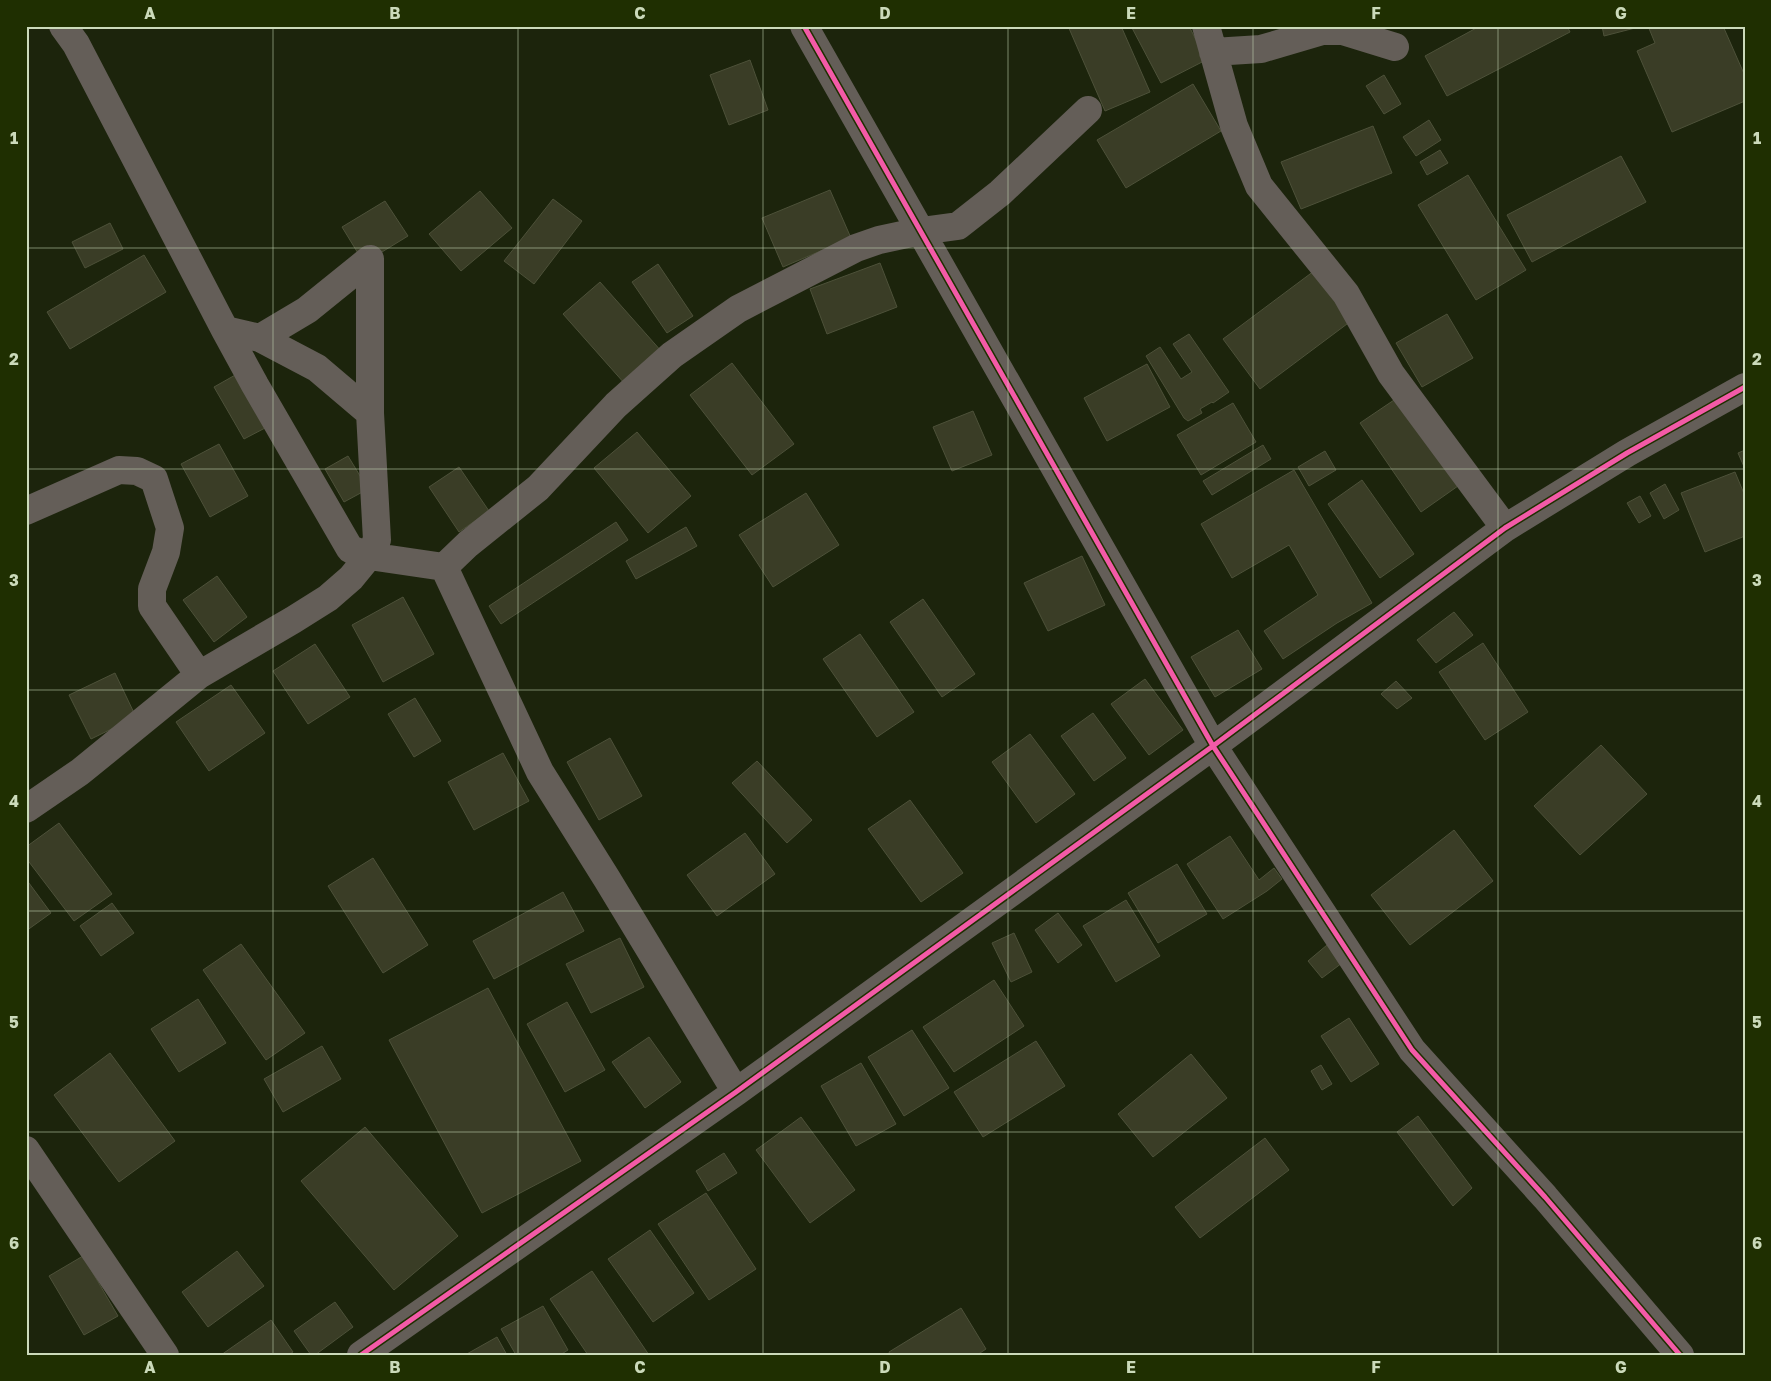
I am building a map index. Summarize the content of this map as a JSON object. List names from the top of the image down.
{
  "grid": {
    "columns": [
      "A",
      "B",
      "C",
      "D",
      "E",
      "F",
      "G"
    ],
    "rows": [
      "1",
      "2",
      "3",
      "4",
      "5",
      "6"
    ]
  }
}
